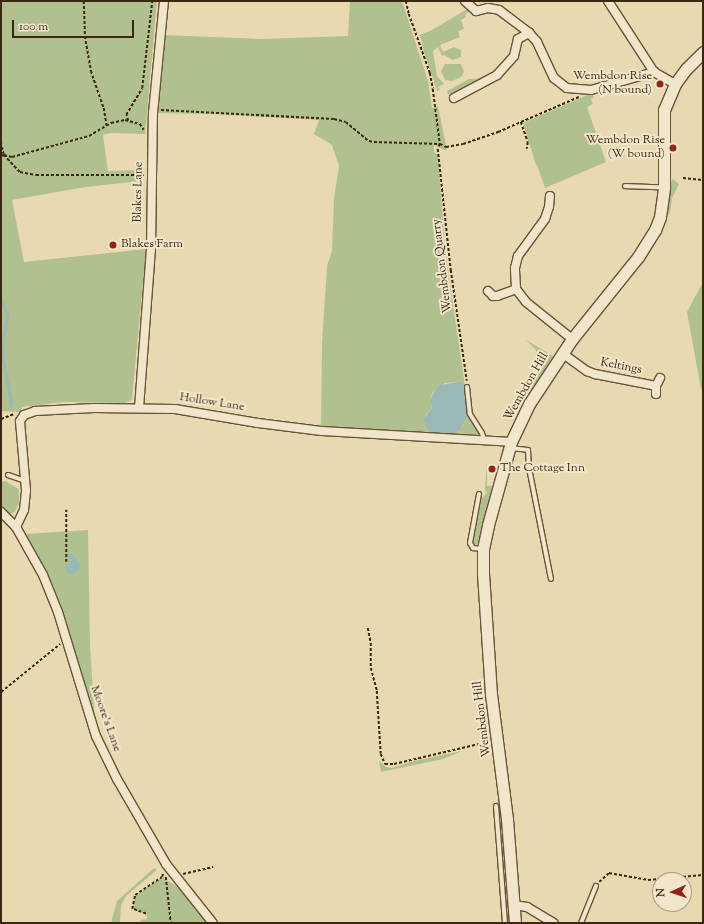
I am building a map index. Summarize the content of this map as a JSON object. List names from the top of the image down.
{
  "streets": {
    "main road": ["Wembdon Hill"],
    "street": [
      "Blakes Lane",
      "Keltings",
      "Hollow Lane",
      "Moore's Lane"
    ],
    "path": ["Wembdon Quarry"]
  },
  "crossings": [
    ["Blakes Lane", "Hollow Lane"],
    ["Keltings", "Wembdon Hill"],
    ["Wembdon Hill", "Hollow Lane"]
  ],
  "places": [
    "Wembdon Rise (N bound)",
    "Wembdon Rise (W bound)",
    "Blakes Farm",
    "The Cottage Inn"
  ],
  "scale_bar": "100 m",
  "north": "left"
}
